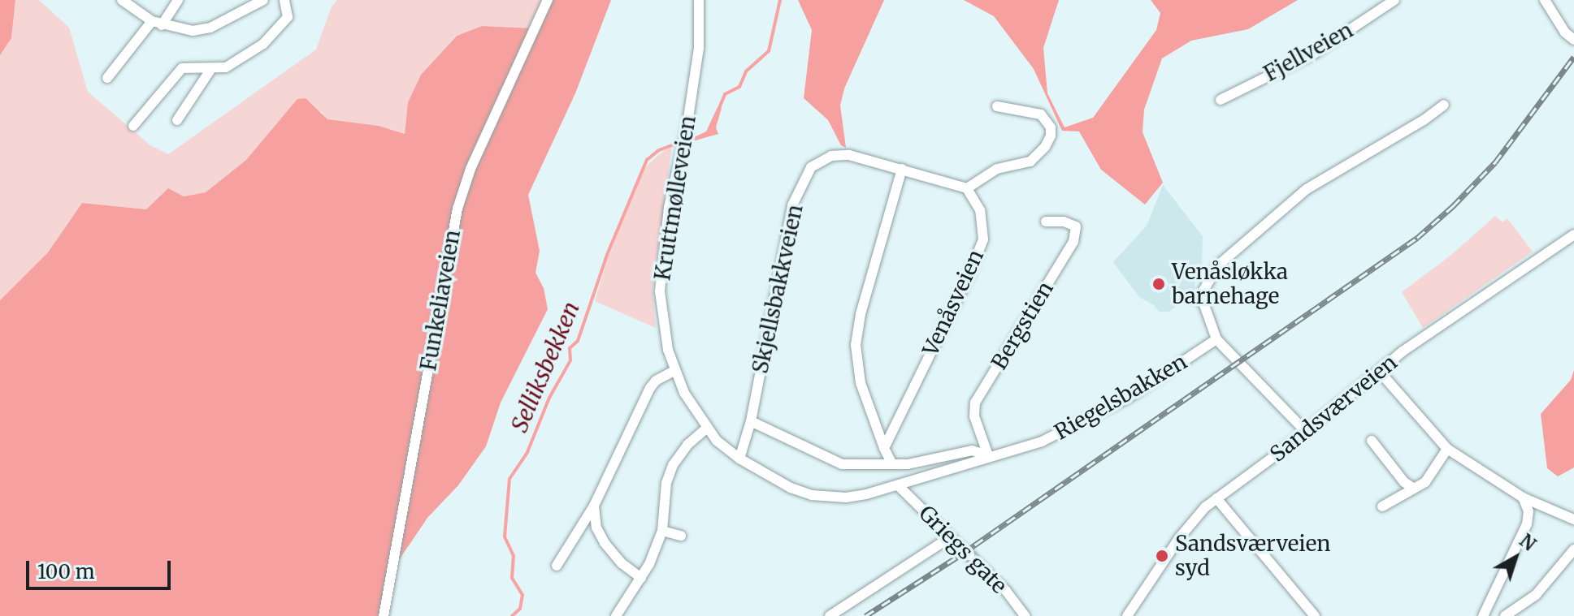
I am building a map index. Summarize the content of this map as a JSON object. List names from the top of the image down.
{
  "streets": {
    "street": [
      "Fjellveien",
      "Kruttmølleveien",
      "Skjellsbakkveien",
      "Funkeliaveien",
      "Venåsveien",
      "Bergstien",
      "Riegelsbakken",
      "Sandsværveien",
      "Griegs gate"
    ]
  },
  "crossings": [
    ["Kruttmølleveien", "Skjellsbakkveien"],
    ["Kruttmølleveien", "Bergstien"],
    ["Kruttmølleveien", "Riegelsbakken"],
    ["Kruttmølleveien", "Griegs gate"],
    ["Skjellsbakkveien", "Venåsveien"],
    ["Skjellsbakkveien", "Riegelsbakken"],
    ["Bergstien", "Riegelsbakken"]
  ],
  "water": ["Selliksbekken"],
  "places": ["Venåsløkka barnehage", "Sandsværveien syd"],
  "scale_bar": "100 m",
  "north": "top right"
}
